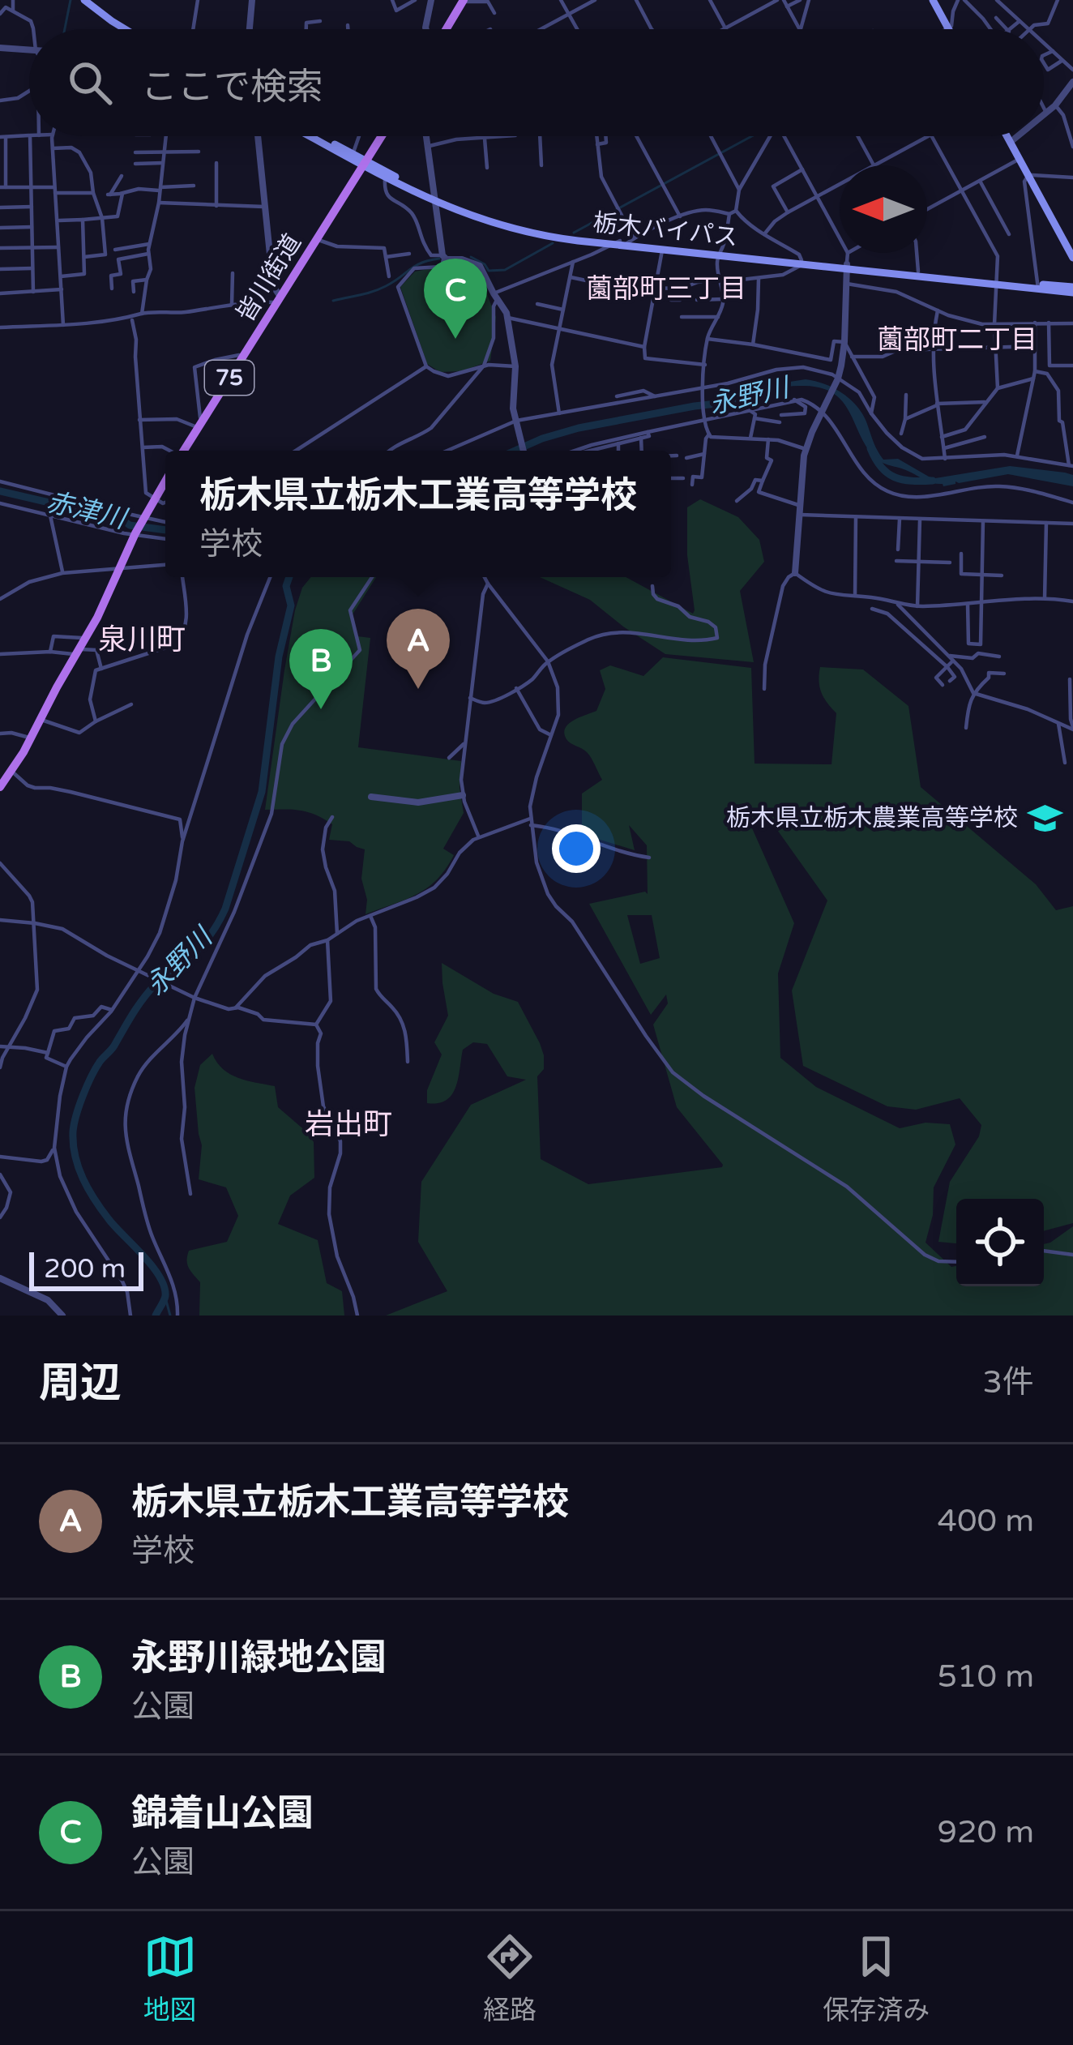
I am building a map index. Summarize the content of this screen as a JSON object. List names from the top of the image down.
{
  "streets": {
    "main road": ["栃木バイパス", "皆川街道", "75"]
  },
  "crossings": [
    ["栃木バイパス", "皆川街道"]
  ],
  "districts": [
    "薗部町三丁目",
    "薗部町二丁目",
    "泉川町",
    "岩出町"
  ],
  "water": ["永野川", "赤津川"],
  "places": {
    "school or university": ["栃木県立栃木農業高等学校"]
  },
  "scale_bar": "200 m",
  "north": "left",
  "page": {
    "search": "ここで検索",
    "pins": ["C", "A", "B"],
    "popup": ["栃木県立栃木工業高等学校", "学校"],
    "scale": "200 m",
    "heading": ["周辺", "3件"],
    "list": [
      {
        "mark": "A",
        "name": "栃木県立栃木工業高等学校",
        "note": "学校",
        "value": "400 m"
      },
      {
        "mark": "B",
        "name": "永野川緑地公園",
        "note": "公園",
        "value": "510 m"
      },
      {
        "mark": "C",
        "name": "錦着山公園",
        "note": "公園",
        "value": "920 m"
      }
    ],
    "nav": ["地図", "経路", "保存済み"]
  }
}
